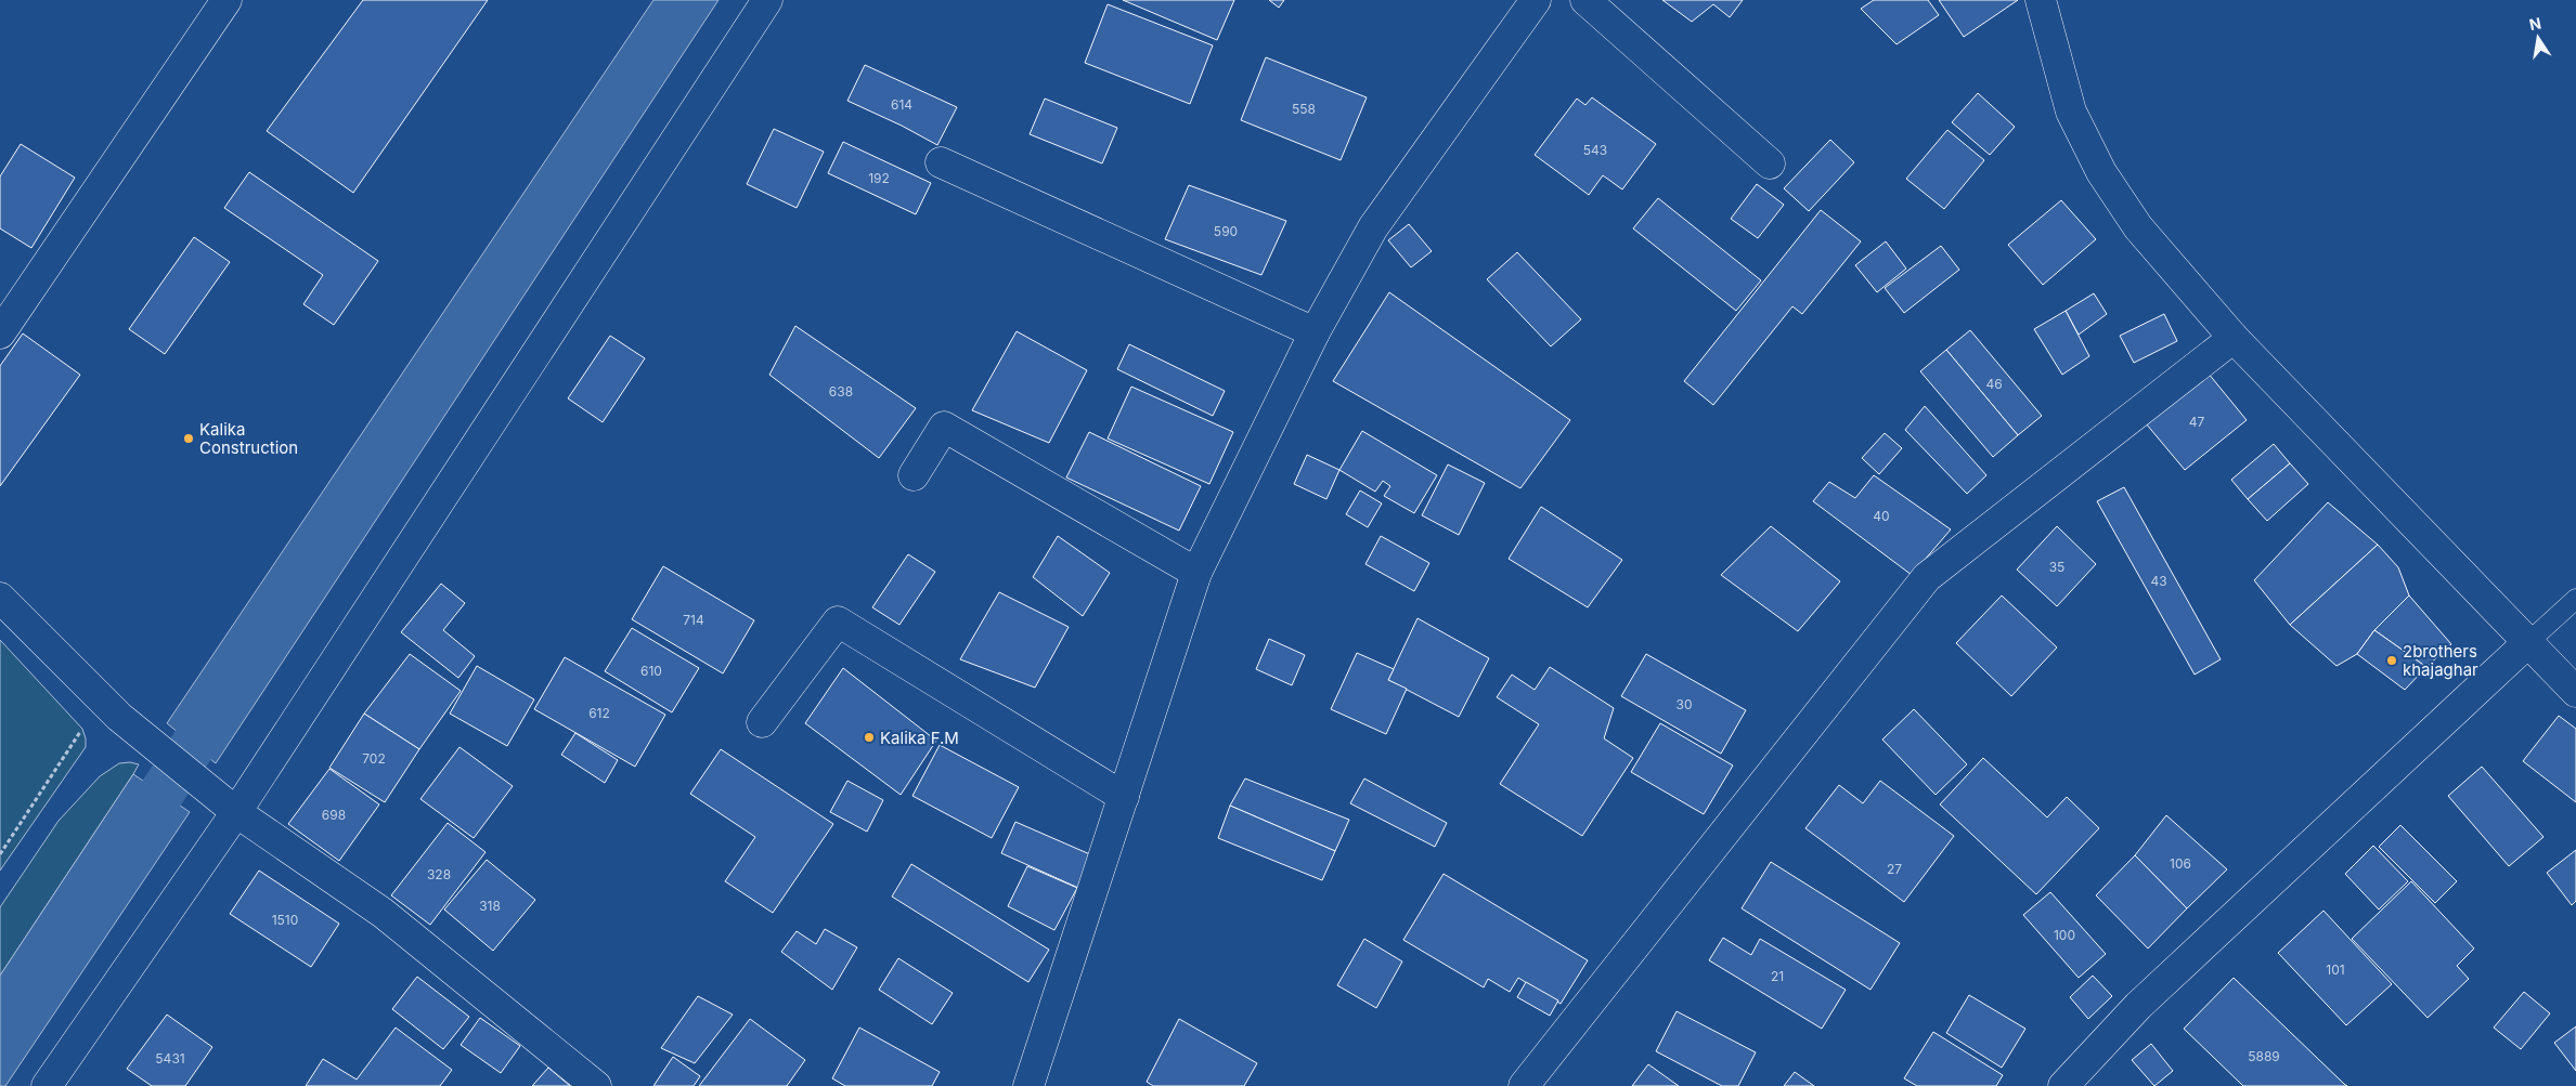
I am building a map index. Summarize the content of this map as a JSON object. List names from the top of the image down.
{
  "places": ["Kalika Construction", "2brothers khajaghar", "Kalika F.M"],
  "house_numbers": [
    "614",
    "558",
    "543",
    "192",
    "590",
    "46",
    "638",
    "47",
    "40",
    "35",
    "43",
    "714",
    "610",
    "30",
    "612",
    "702",
    "698",
    "106",
    "27",
    "328",
    "318",
    "1510",
    "100",
    "101",
    "21",
    "5889",
    "5431"
  ],
  "north": "top"
}
